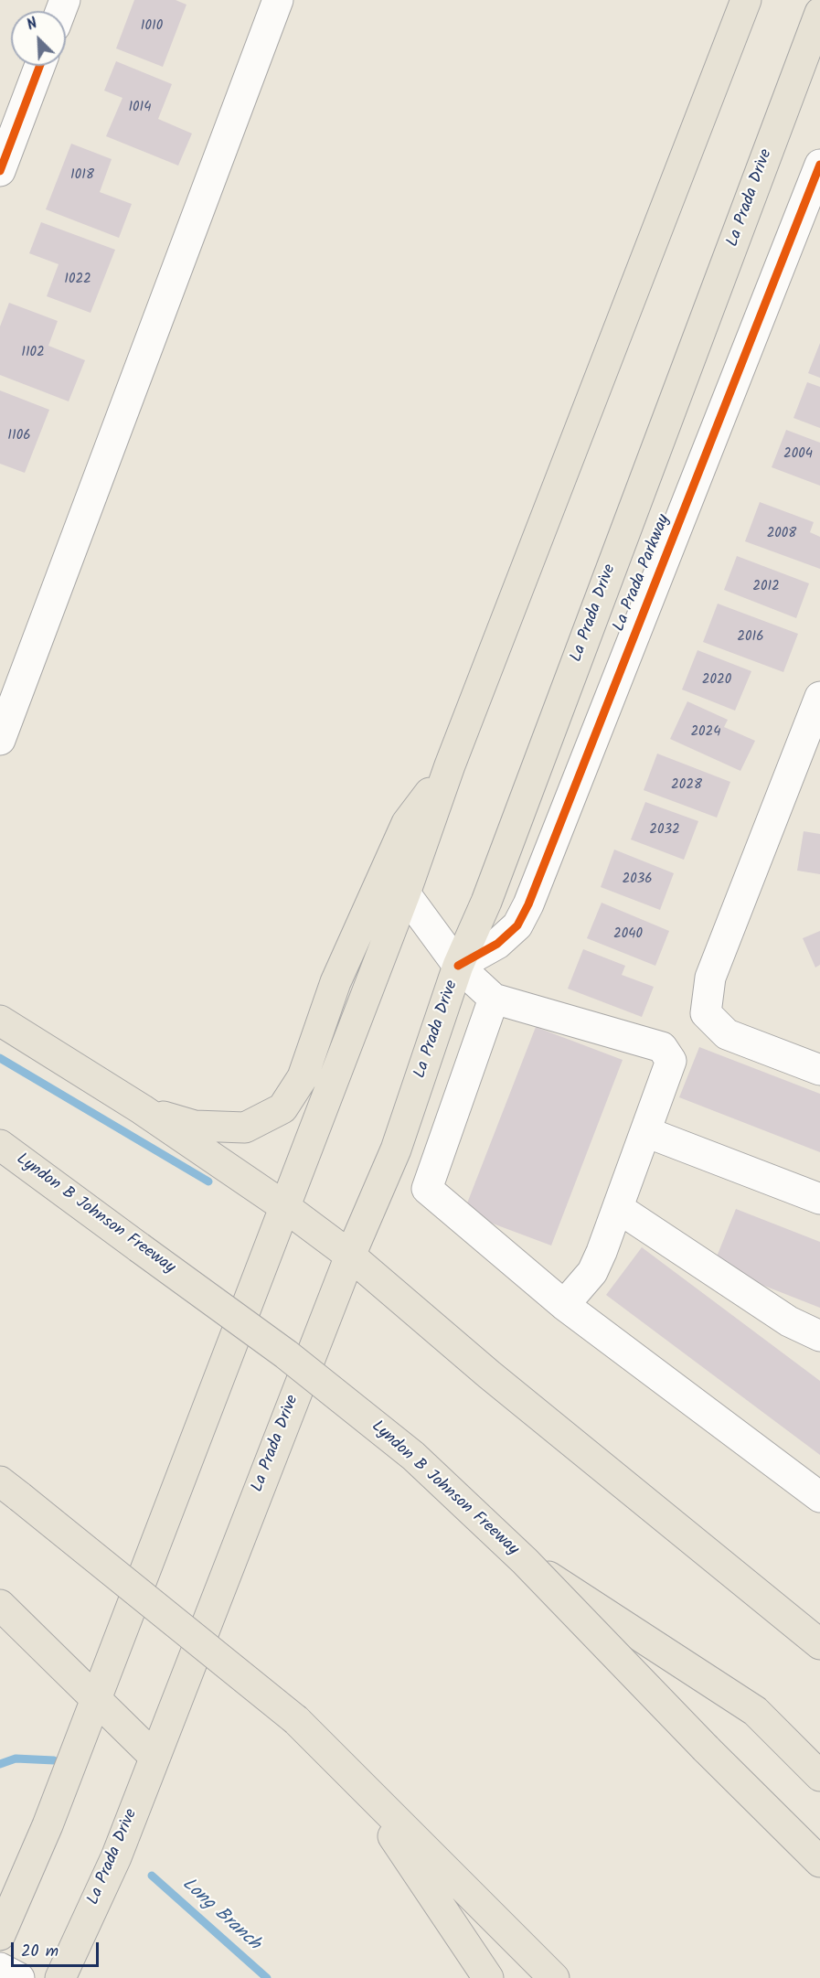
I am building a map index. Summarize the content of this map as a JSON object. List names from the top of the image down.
{
  "streets": {
    "main road": ["La Prada Drive", "Lyndon B Johnson Freeway"],
    "street": ["La Prada Parkway"]
  },
  "crossings": [
    ["La Prada Drive", "La Prada Parkway"]
  ],
  "water": ["Long Branch"],
  "house_numbers": [
    "1010",
    "1014",
    "1018",
    "1022",
    "1102",
    "1106",
    "2004",
    "2008",
    "2012",
    "2016",
    "2020",
    "2024",
    "2028",
    "2032",
    "2036",
    "2040"
  ],
  "scale_bar": "20 m",
  "north": "top left"
}
